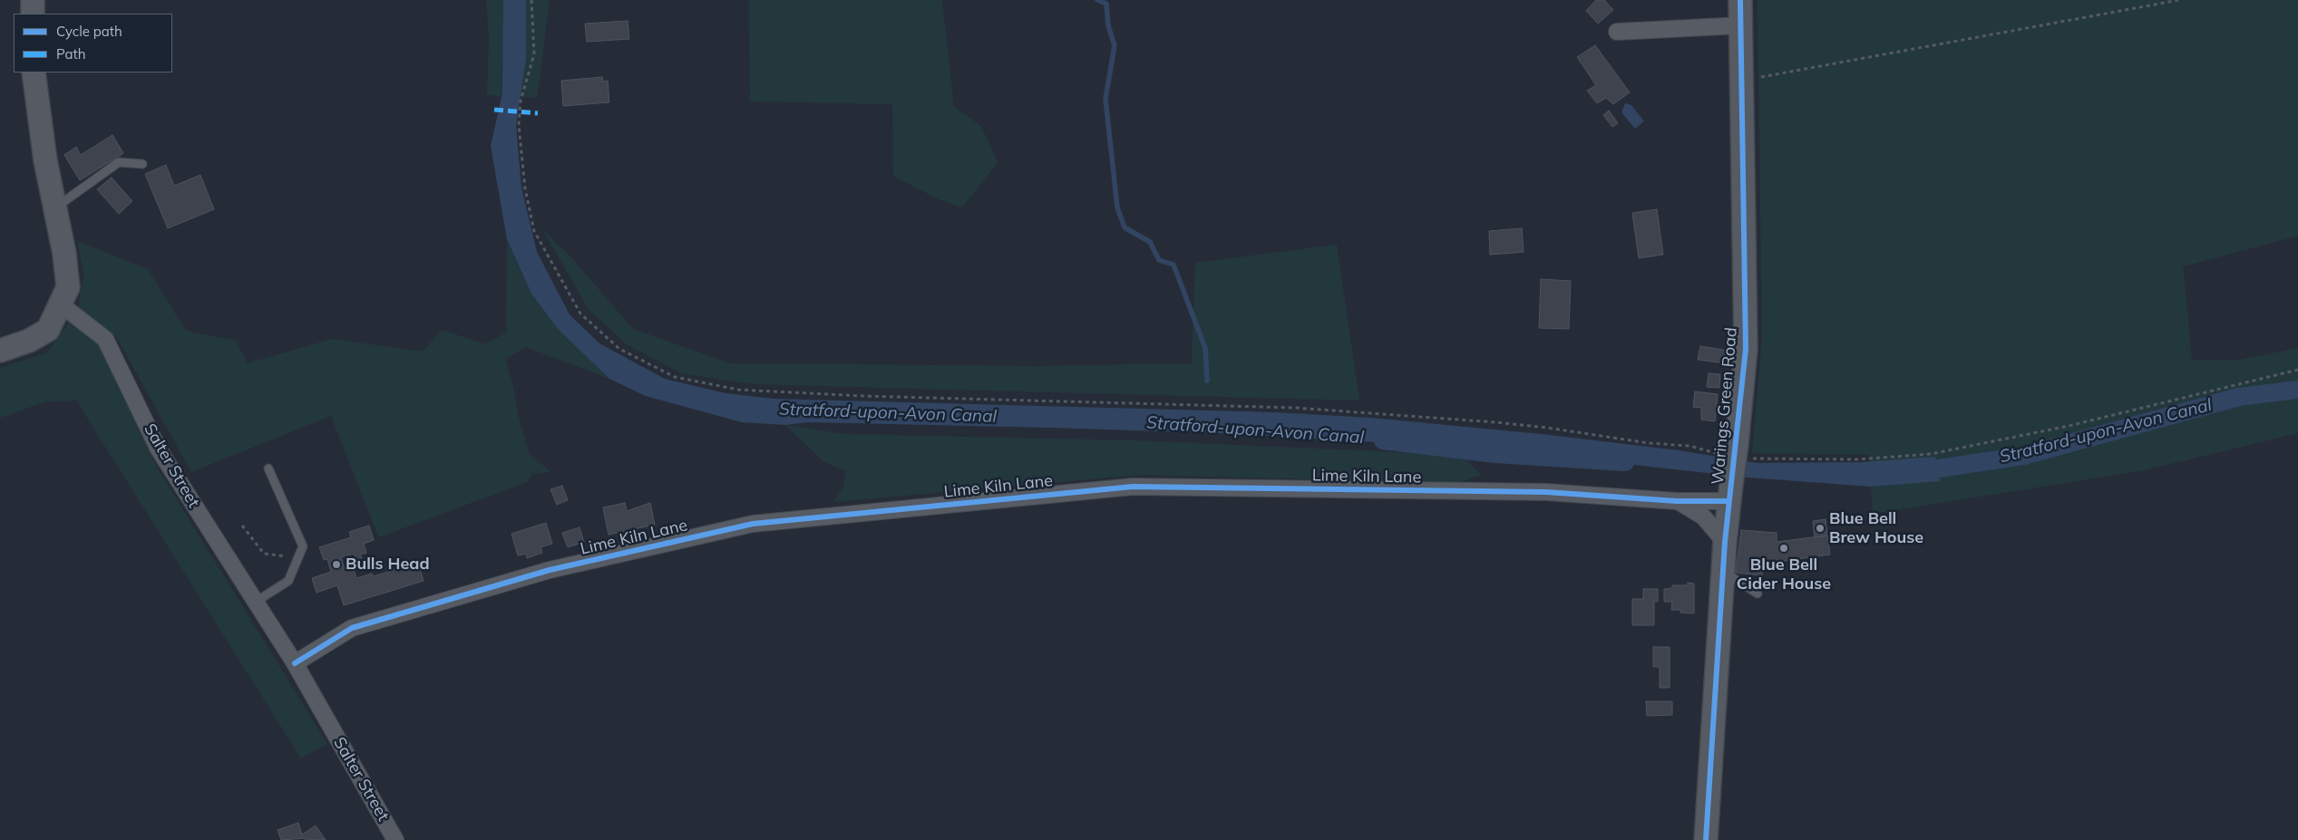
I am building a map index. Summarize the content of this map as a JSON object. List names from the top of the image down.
{
  "streets": {
    "street": ["Warings Green Road", "Salter Street", "Lime Kiln Lane"]
  },
  "crossings": [
    ["Warings Green Road", "Lime Kiln Lane"],
    ["Salter Street", "Lime Kiln Lane"]
  ],
  "water": ["Stratford-upon-Avon Canal"],
  "places": ["Blue Bell Brew House", "Blue Bell Cider House", "Bulls Head"],
  "legend": ["Cycle path", "Path"]
}
